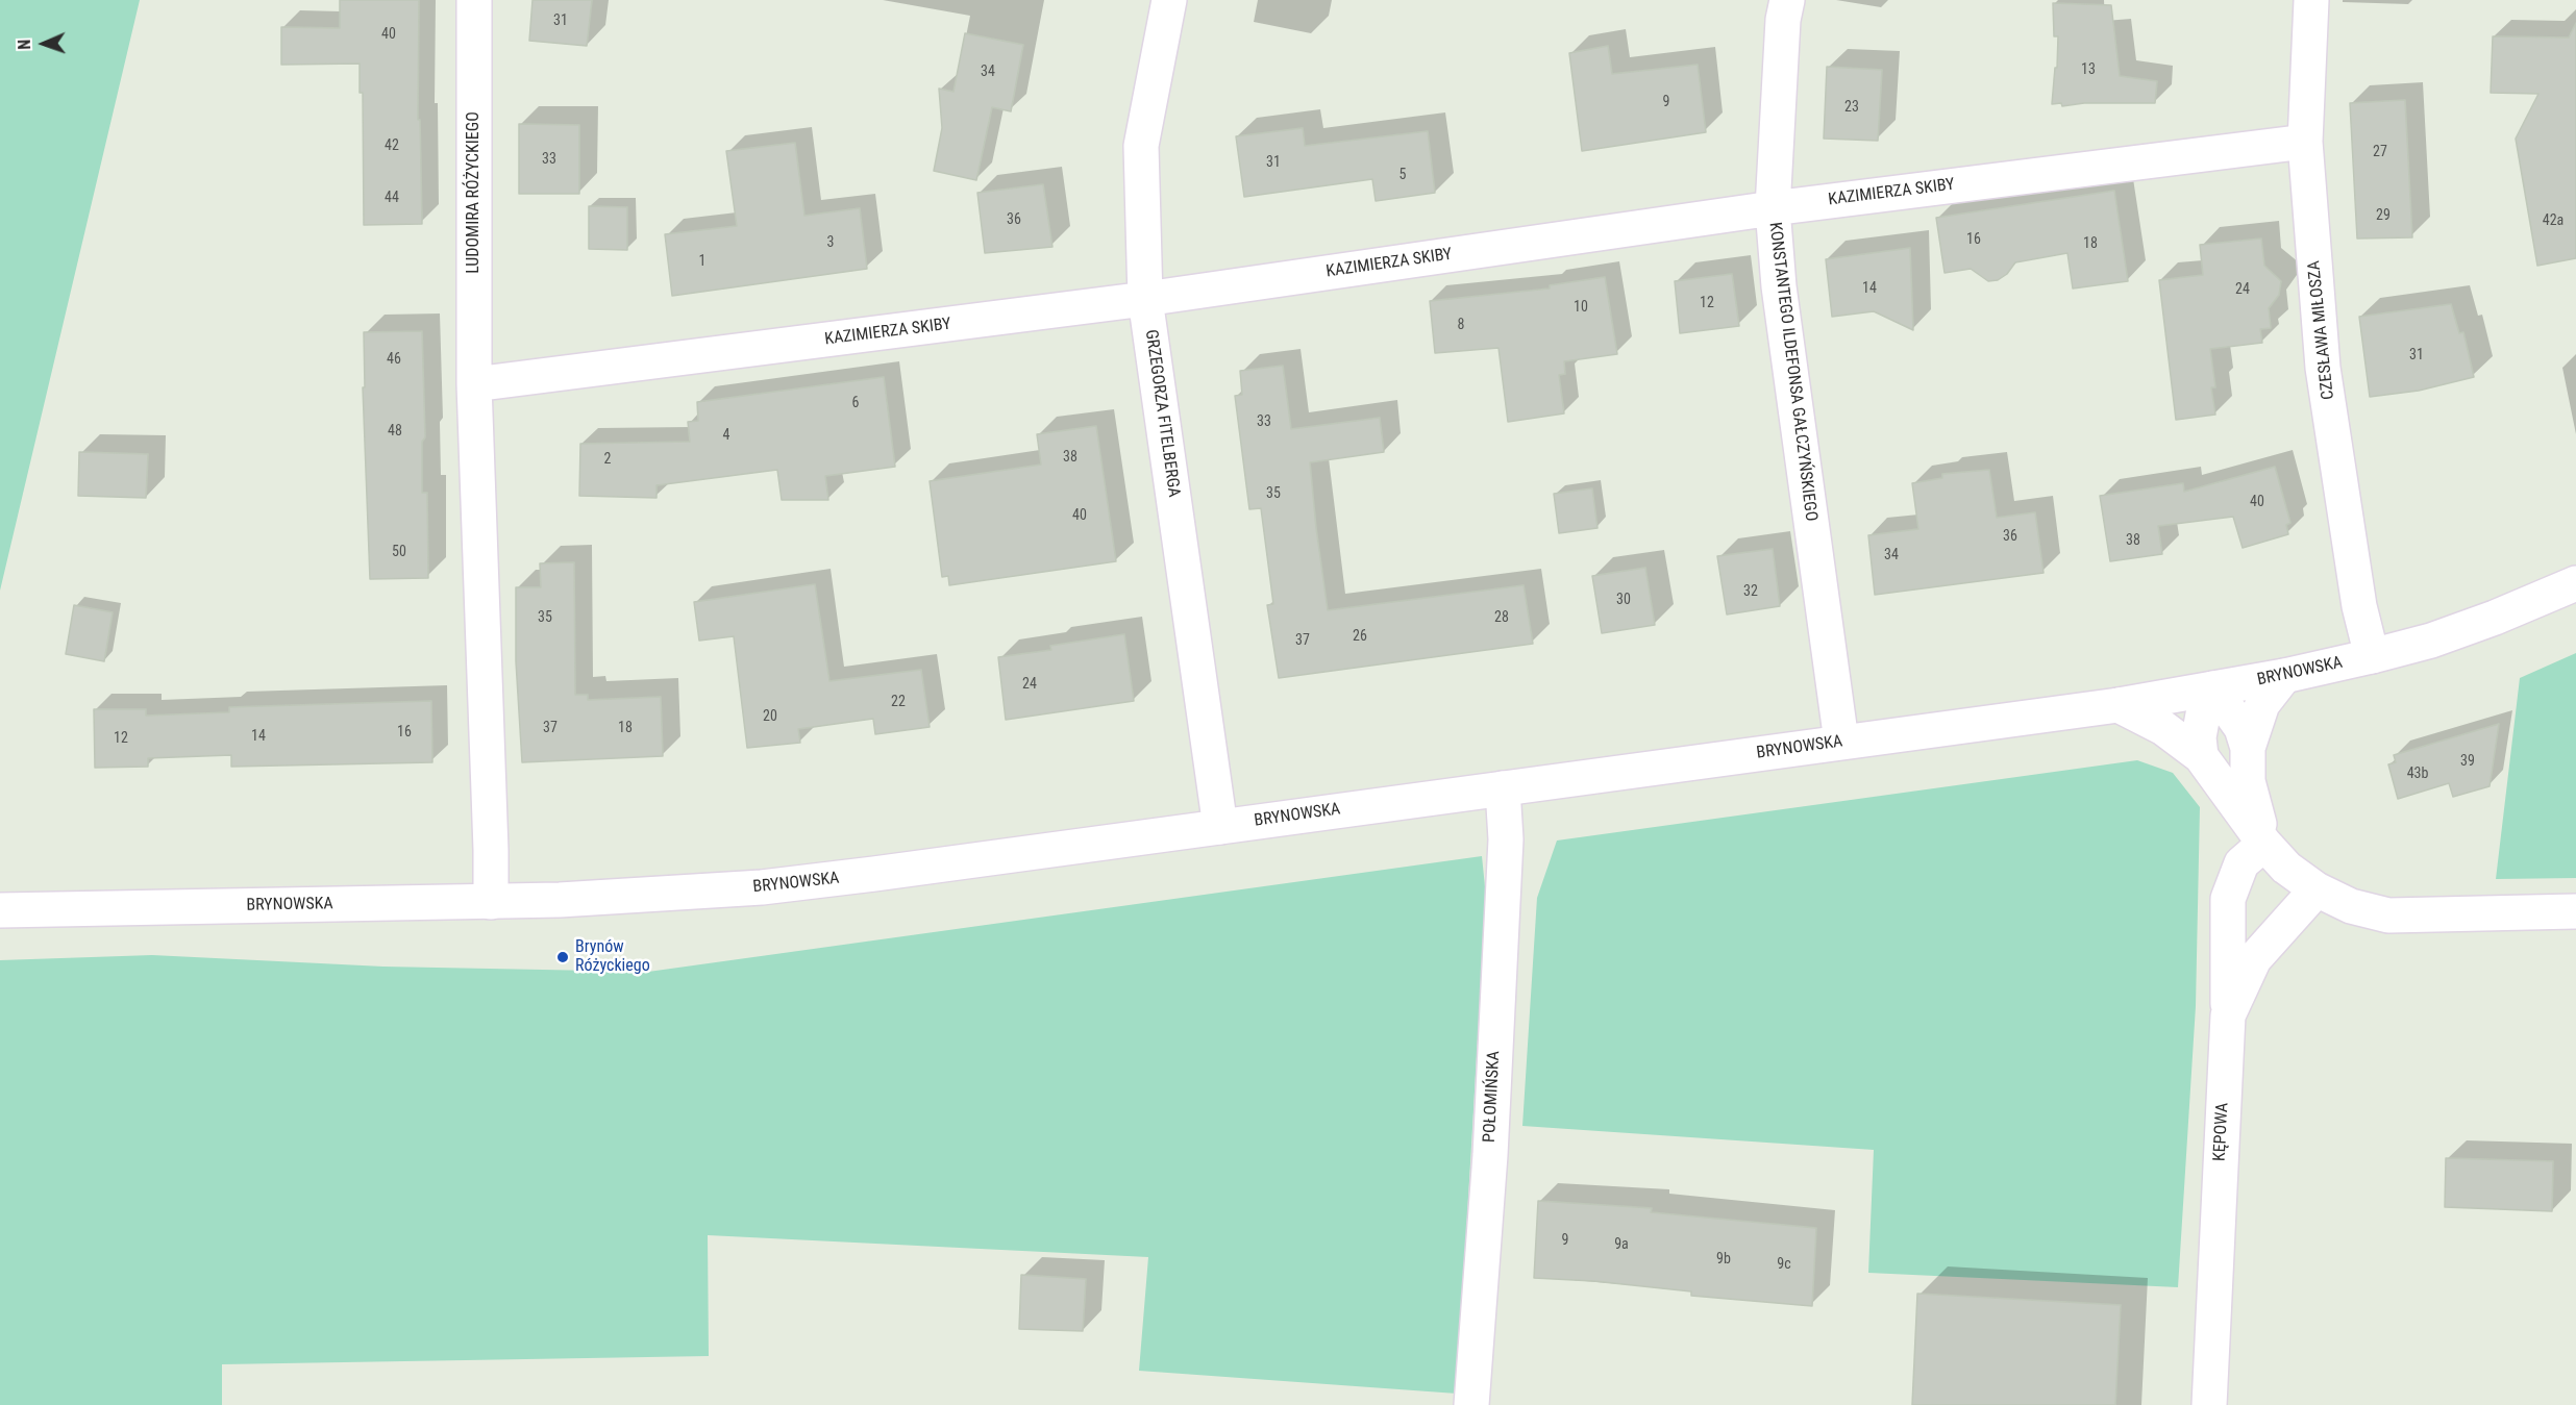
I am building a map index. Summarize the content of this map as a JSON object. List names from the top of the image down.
{
  "streets": {
    "street": [
      "LUDOMIRA RÓŻYCKIEGO",
      "KAZIMIERZA SKIBY",
      "CZESŁAWA MIŁOSZA",
      "KONSTANTEGO ILDEFONSA GAŁCZYŃSKIEGO",
      "GRZEGORZA FITELBERGA",
      "BRYNOWSKA",
      "POŁOMIŃSKA",
      "KĘPOWA"
    ]
  },
  "crossings": [
    ["LUDOMIRA RÓŻYCKIEGO", "KAZIMIERZA SKIBY"],
    ["LUDOMIRA RÓŻYCKIEGO", "BRYNOWSKA"],
    ["KAZIMIERZA SKIBY", "CZESŁAWA MIŁOSZA"],
    ["KAZIMIERZA SKIBY", "KONSTANTEGO ILDEFONSA GAŁCZYŃSKIEGO"],
    ["KAZIMIERZA SKIBY", "GRZEGORZA FITELBERGA"],
    ["CZESŁAWA MIŁOSZA", "BRYNOWSKA"],
    ["KONSTANTEGO ILDEFONSA GAŁCZYŃSKIEGO", "BRYNOWSKA"],
    ["GRZEGORZA FITELBERGA", "BRYNOWSKA"],
    ["BRYNOWSKA", "POŁOMIŃSKA"]
  ],
  "places": ["Brynów Różyckiego"],
  "house_numbers": [
    "31",
    "40",
    "13",
    "34",
    "9",
    "23",
    "42",
    "27",
    "33",
    "31",
    "5",
    "44",
    "29",
    "36",
    "42a",
    "16",
    "3",
    "18",
    "1",
    "14",
    "24",
    "12",
    "10",
    "8",
    "31",
    "46",
    "6",
    "33",
    "48",
    "4",
    "38",
    "2",
    "35",
    "40",
    "40",
    "36",
    "38",
    "50",
    "34",
    "32",
    "30",
    "35",
    "28",
    "26",
    "37",
    "24",
    "22",
    "20",
    "37",
    "18",
    "16",
    "14",
    "12",
    "39",
    "43b",
    "9",
    "9a",
    "9b",
    "9c"
  ],
  "north": "left"
}
